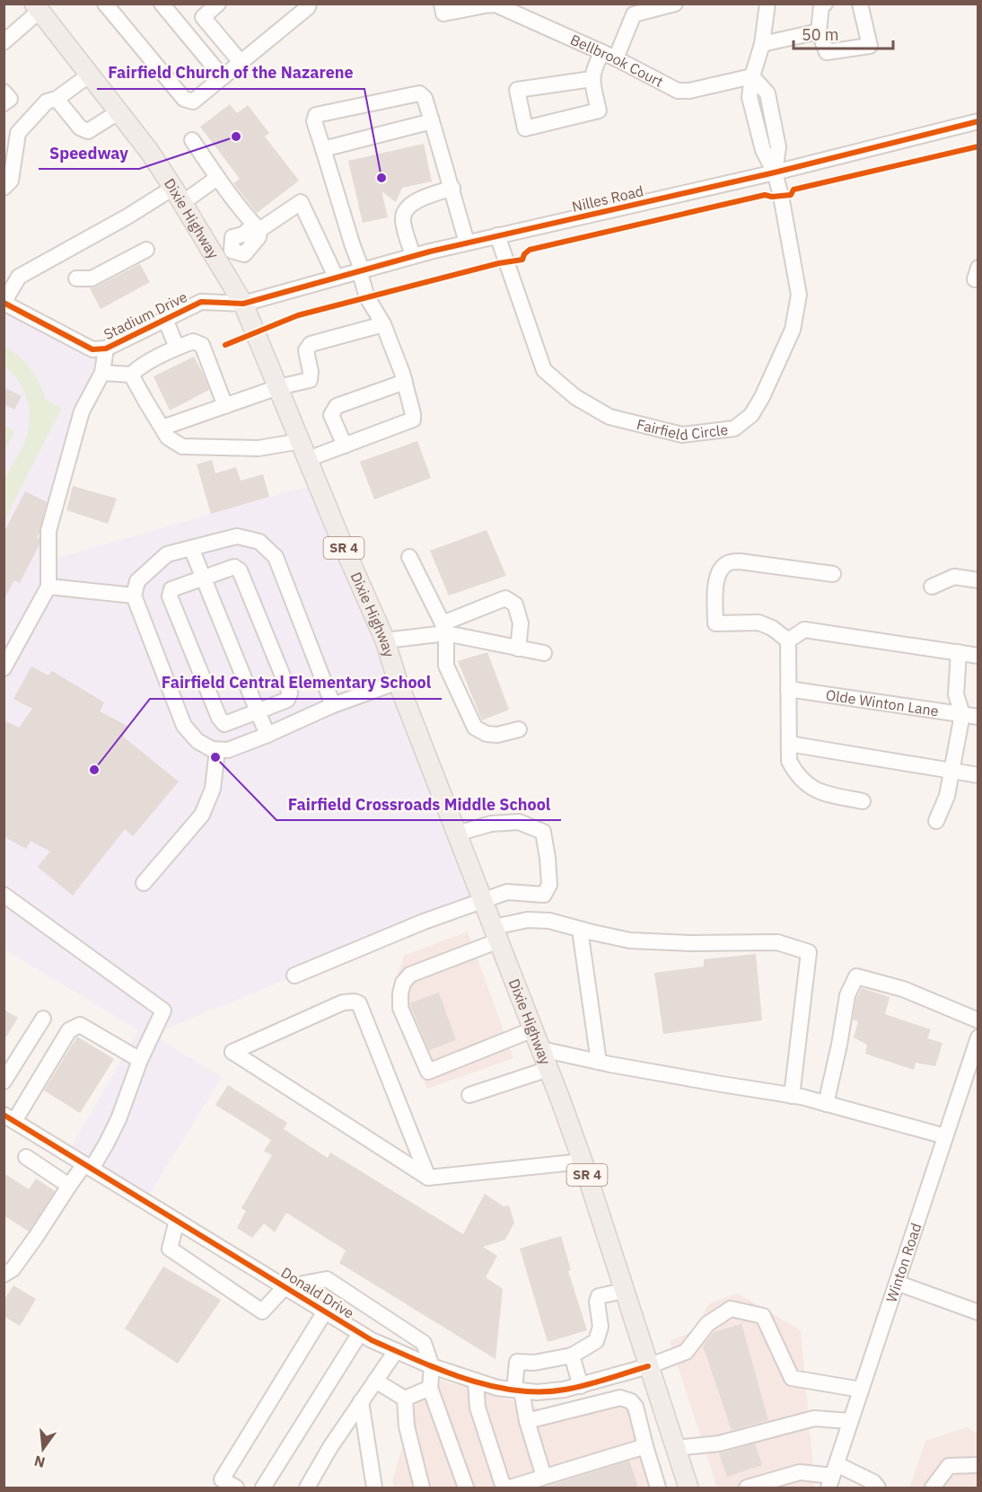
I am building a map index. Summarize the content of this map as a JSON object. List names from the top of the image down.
{
  "streets": {
    "main road": ["Dixie Highway", "SR 4"],
    "street": [
      "Bellbrook Court",
      "Nilles Road",
      "Stadium Drive",
      "Fairfield Circle",
      "Olde Winton Lane",
      "Winton Road",
      "Donald Drive"
    ]
  },
  "crossings": [
    ["Nilles Road", "Dixie Highway"],
    ["Nilles Road", "Stadium Drive"],
    ["Nilles Road", "Fairfield Circle"],
    ["Dixie Highway", "Stadium Drive"],
    ["Dixie Highway", "Donald Drive"],
    ["Winton Road", "Donald Drive"]
  ],
  "places": [
    "Speedway",
    "Fairfield Church of the Nazarene",
    "Fairfield Crossroads Middle School",
    "Fairfield Central Elementary School"
  ],
  "scale_bar": "50 m",
  "north": "bottom"
}
